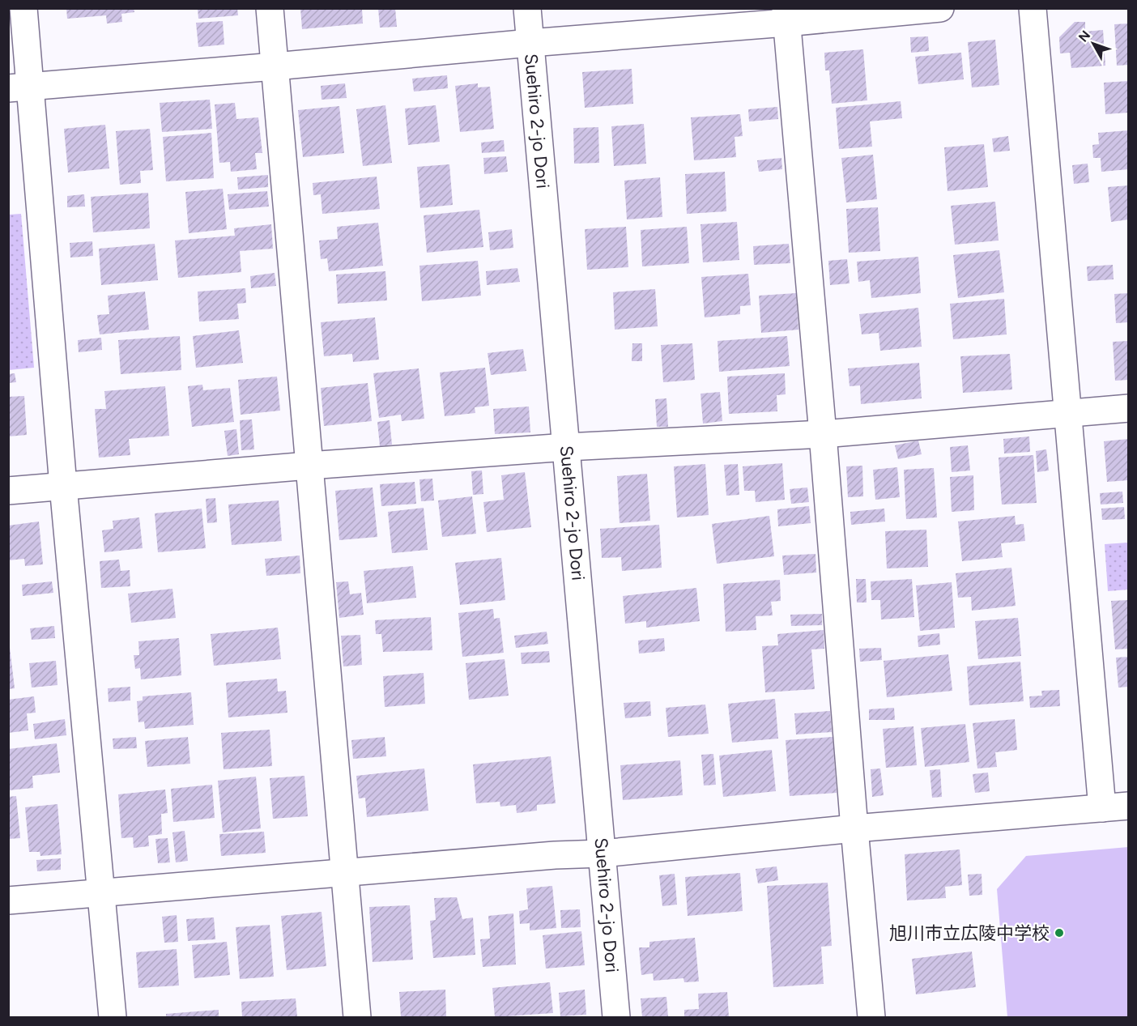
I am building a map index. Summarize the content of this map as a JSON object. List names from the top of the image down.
{
  "streets": {
    "street": ["Suehiro 2-jo Dori"]
  },
  "places": ["旭川市立広陵中学校"],
  "north": "top left"
}
